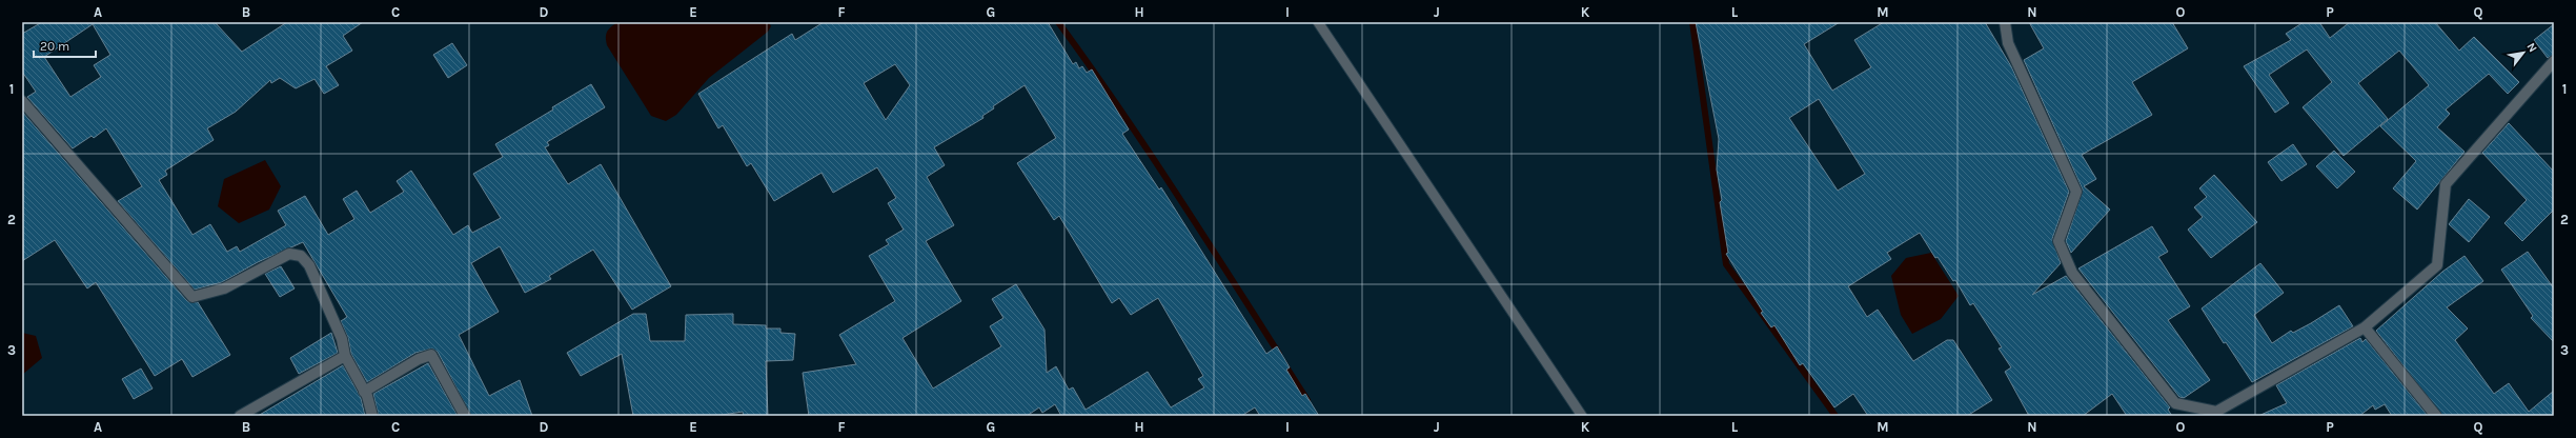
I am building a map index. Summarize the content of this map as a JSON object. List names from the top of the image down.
{
  "scale_bar": "20 m",
  "north": "top right",
  "grid": {
    "columns": [
      "A",
      "B",
      "C",
      "D",
      "E",
      "F",
      "G",
      "H",
      "I",
      "J",
      "K",
      "L",
      "M",
      "N",
      "O",
      "P",
      "Q"
    ],
    "rows": ["1", "2", "3"]
  }
}
